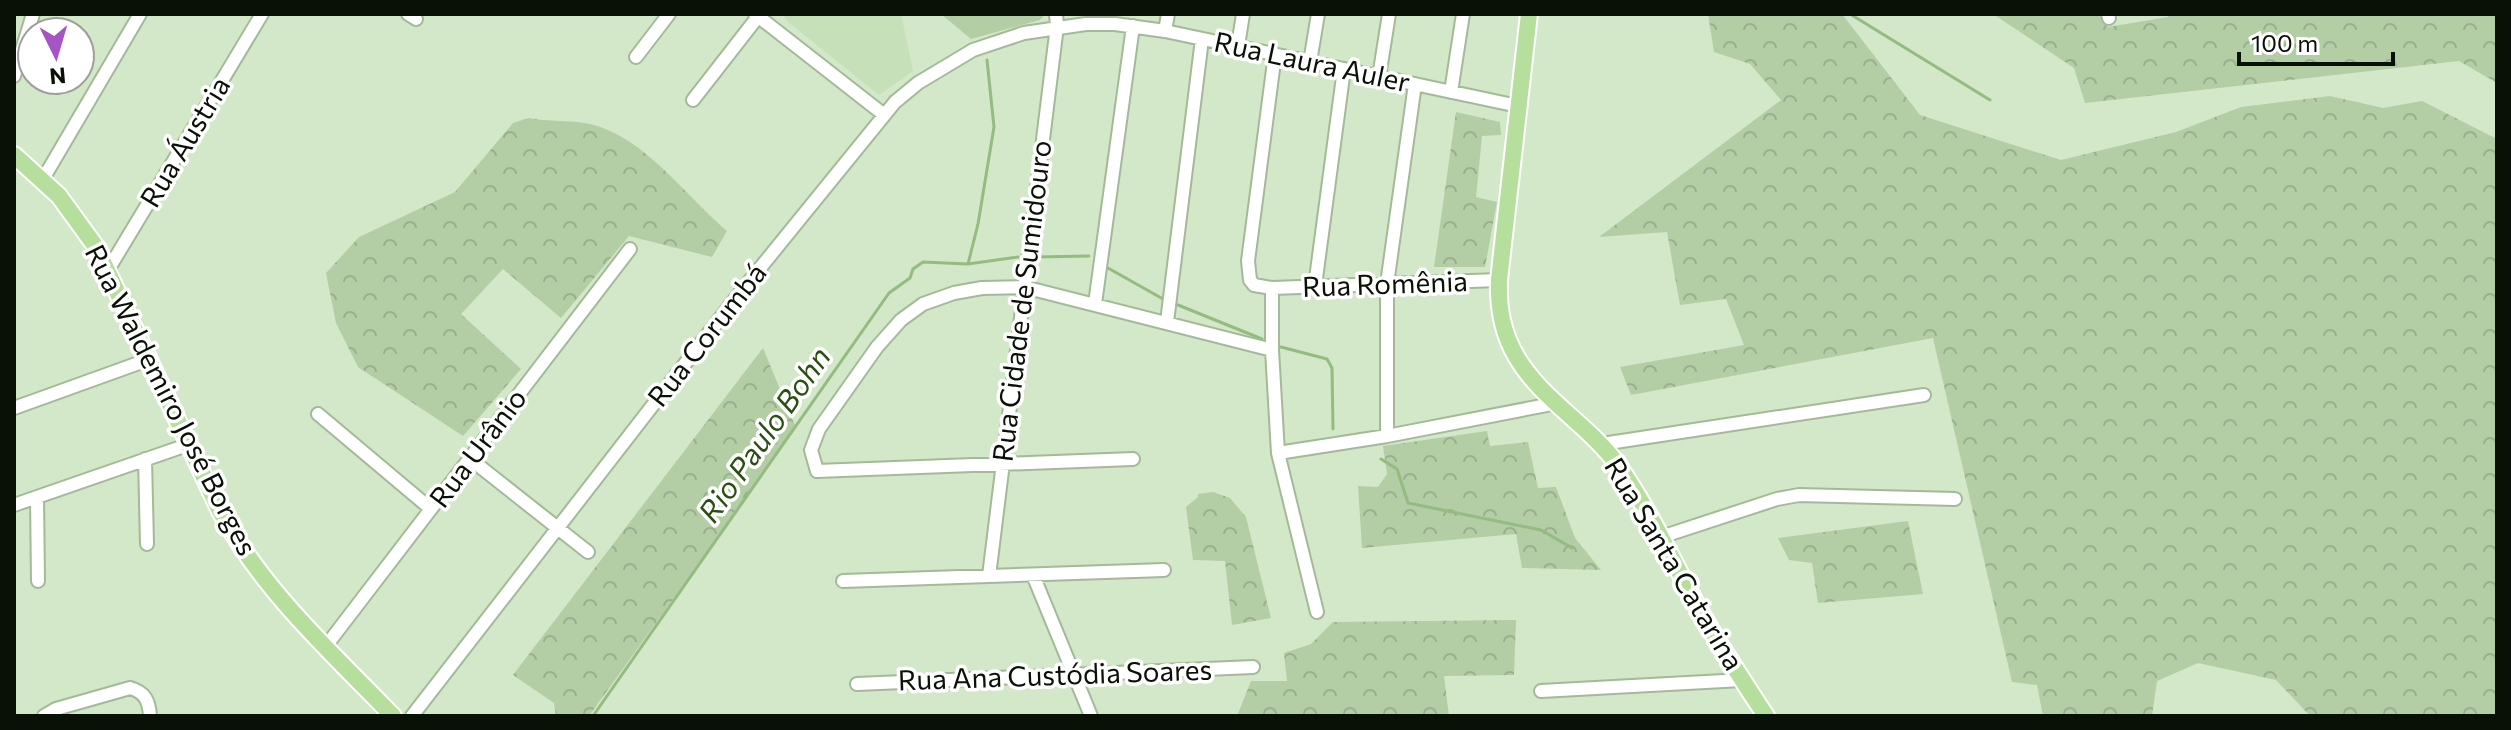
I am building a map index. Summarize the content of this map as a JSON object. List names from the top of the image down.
{
  "streets": {
    "main road": ["Rua Waldemiro José Borges", "Rua Santa Catarina"],
    "street": [
      "Rua Laura Auler",
      "Rua Áustria",
      "Rua Romênia",
      "Rua Cidade de Sumidouro",
      "Rua Corumbá",
      "Rua Urânio",
      "Rua Ana Custódia Soares"
    ]
  },
  "crossings": [
    ["Rua Laura Auler", "Rua Cidade de Sumidouro"],
    ["Rua Laura Auler", "Rua Corumbá"],
    ["Rua Laura Auler", "Rua Santa Catarina"],
    ["Rua Áustria", "Rua Waldemiro José Borges"],
    ["Rua Romênia", "Rua Santa Catarina"],
    ["Rua Cidade de Sumidouro", "Rua Corumbá"],
    ["Rua Waldemiro José Borges", "Rua Urânio"]
  ],
  "water": ["Rio Paulo Bohn"],
  "scale_bar": "100 m",
  "north": "bottom"
}
